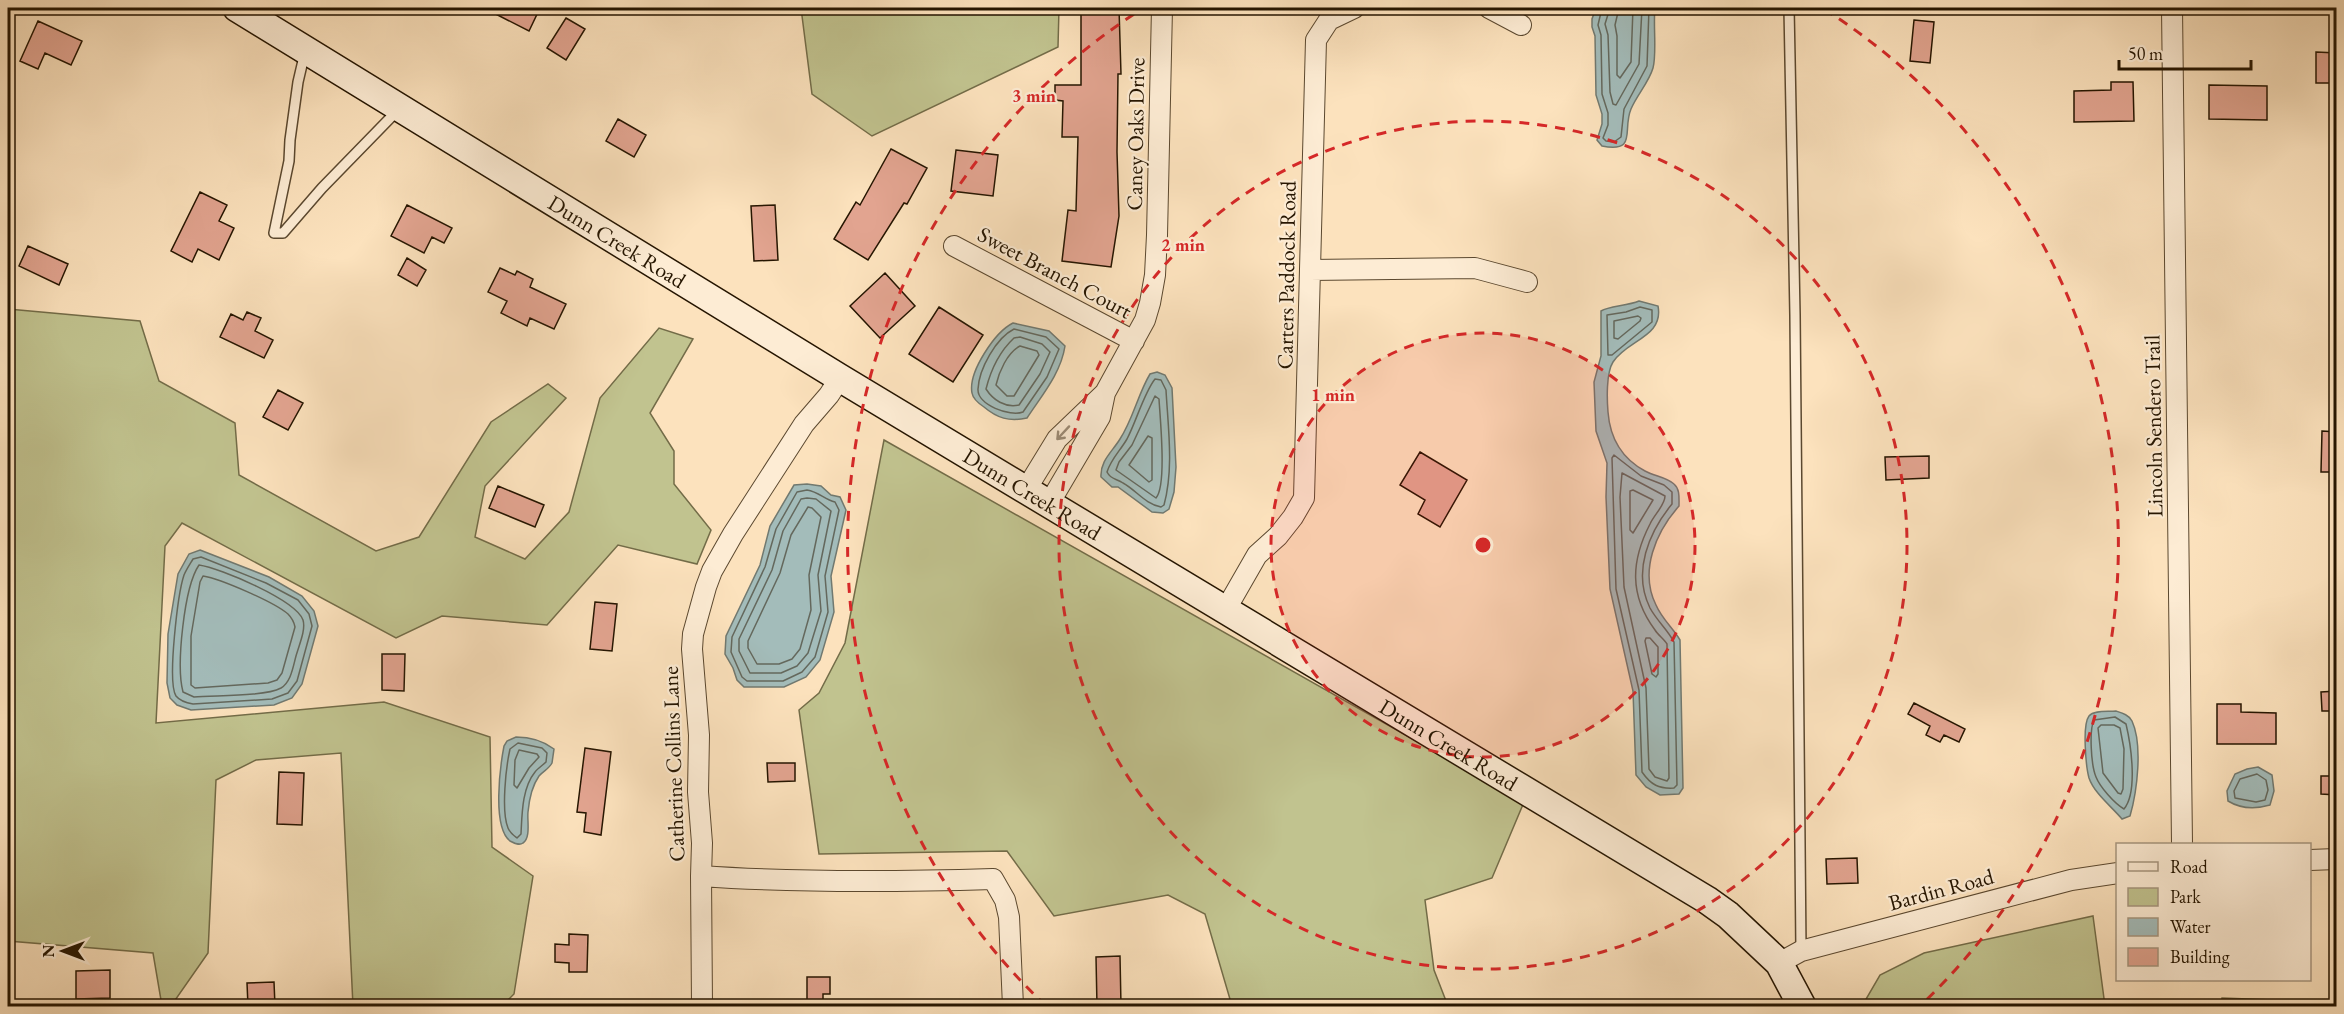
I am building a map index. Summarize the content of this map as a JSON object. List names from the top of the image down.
{
  "streets": {
    "street": [
      "Caney Oaks Drive",
      "Dunn Creek Road",
      "Sweet Branch Court",
      "Carters Paddock Road",
      "Lincoln Sendero Trail",
      "Catherine Collins Lane",
      "Bardin Road"
    ]
  },
  "crossings": [
    ["Caney Oaks Drive", "Dunn Creek Road"],
    ["Caney Oaks Drive", "Sweet Branch Court"],
    ["Dunn Creek Road", "Carters Paddock Road"],
    ["Dunn Creek Road", "Catherine Collins Lane"],
    ["Dunn Creek Road", "Bardin Road"]
  ],
  "legend": [
    "Road",
    "Park",
    "Water",
    "Building"
  ],
  "scale_bar": "50 m",
  "north": "left",
  "rings": ["3 min", "2 min", "1 min"]
}
